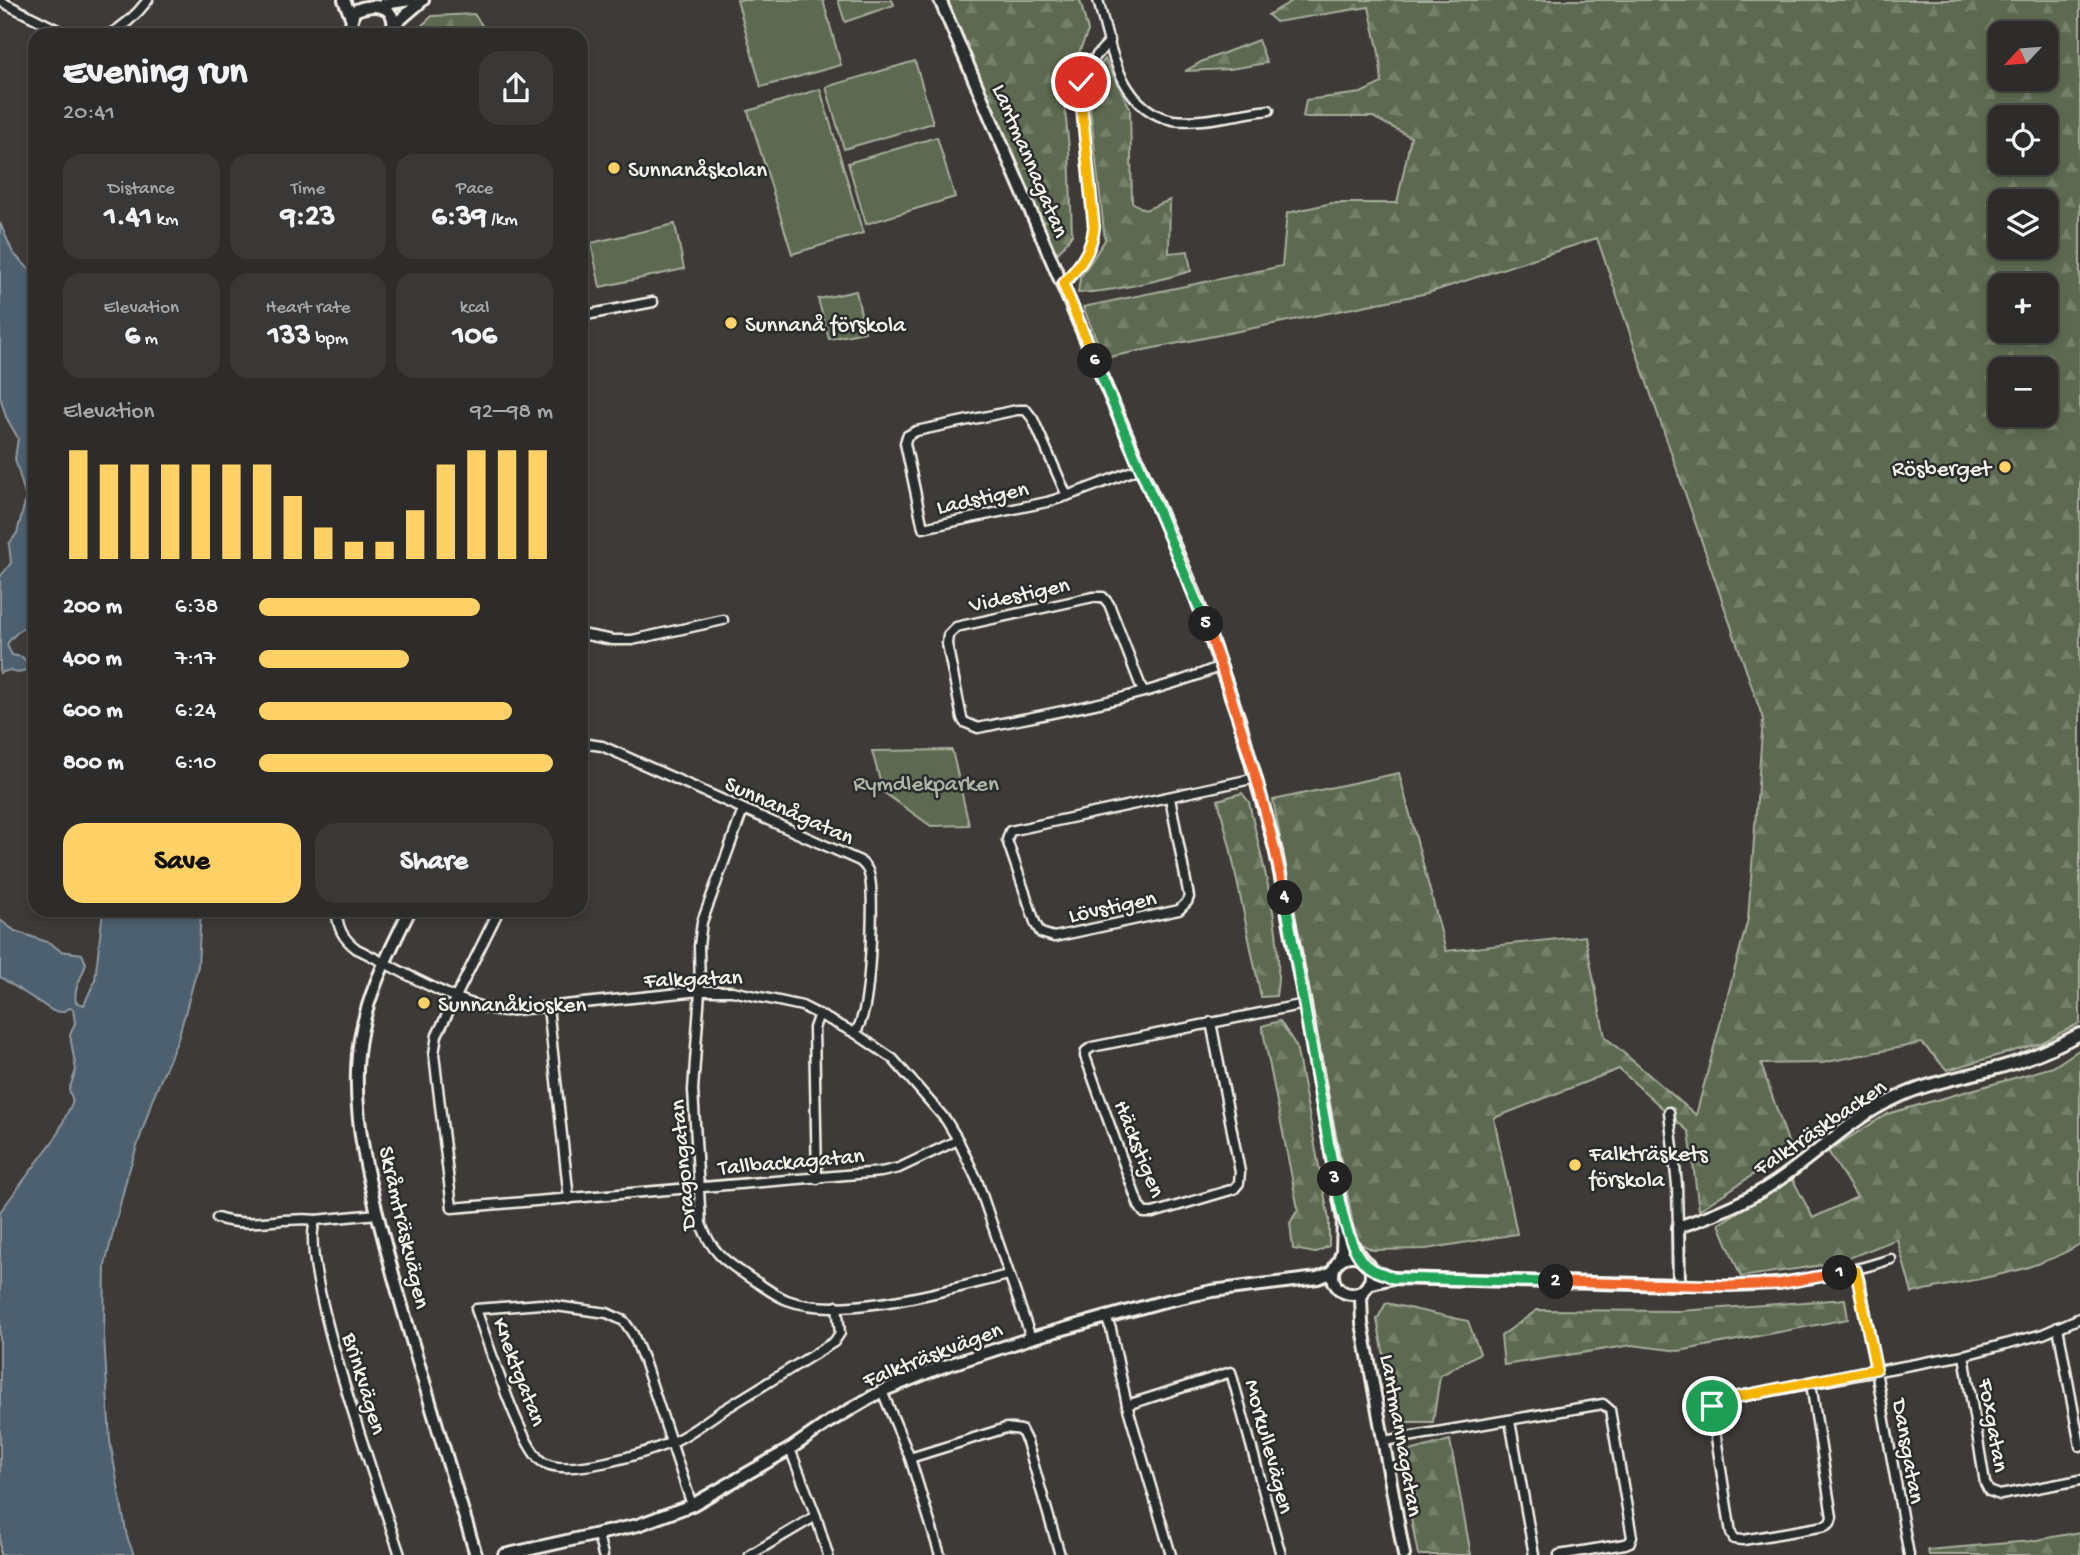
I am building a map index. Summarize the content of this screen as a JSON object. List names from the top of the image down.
{
  "streets": {
    "street": [
      "Lantmannagatan",
      "Ladstigen",
      "Videstigen",
      "Sunnanågatan",
      "Lövstigen",
      "Falkgatan",
      "Falkträskbacken",
      "Häckstigen",
      "Tallbackagatan",
      "Dragongatan",
      "Skråmträskvägen",
      "Falkträskvägen",
      "Knektgatan",
      "Brinkvägen",
      "Foxgatan",
      "Morkullevägen",
      "Dansgatan"
    ]
  },
  "crossings": [
    ["Lantmannagatan", "Ladstigen"],
    ["Lantmannagatan", "Videstigen"],
    ["Lantmannagatan", "Lövstigen"],
    ["Lantmannagatan", "Häckstigen"],
    ["Lantmannagatan", "Falkträskvägen"],
    ["Sunnanågatan", "Falkgatan"],
    ["Sunnanågatan", "Dragongatan"],
    ["Falkgatan", "Tallbackagatan"],
    ["Falkgatan", "Dragongatan"],
    ["Falkgatan", "Skråmträskvägen"],
    ["Falkgatan", "Falkträskvägen"],
    ["Tallbackagatan", "Dragongatan"],
    ["Falkträskvägen", "Knektgatan"]
  ],
  "parks": ["Rymdlekparken"],
  "places": [
    "Sunnanåskolan",
    "Sunnanå förskola",
    "Rösberget",
    "Sunnanåkiosken",
    "Falkträskets förskola"
  ],
  "north": "bottom left",
  "page": {
    "map_buttons": ["+", "−"],
    "heading": ["Evening run", "20:41"],
    "stats": [
      ["Distance", "1.41 km"],
      ["Time", "9:23"],
      ["Pace", "6:39 /km"],
      ["Elevation", "6 m"],
      ["Heart rate", "133 bpm"],
      ["kcal", "106"]
    ],
    "pins": [
      "6",
      "5",
      "4",
      "3",
      "1",
      "2"
    ],
    "chart": ["Elevation", "92–98 m"],
    "list": [
      {
        "name": "200 m",
        "note": "6:38"
      },
      {
        "name": "400 m",
        "note": "7:17"
      },
      {
        "name": "600 m",
        "note": "6:24"
      },
      {
        "name": "800 m",
        "note": "6:10"
      }
    ],
    "buttons": ["Save", "Share"]
  }
}
